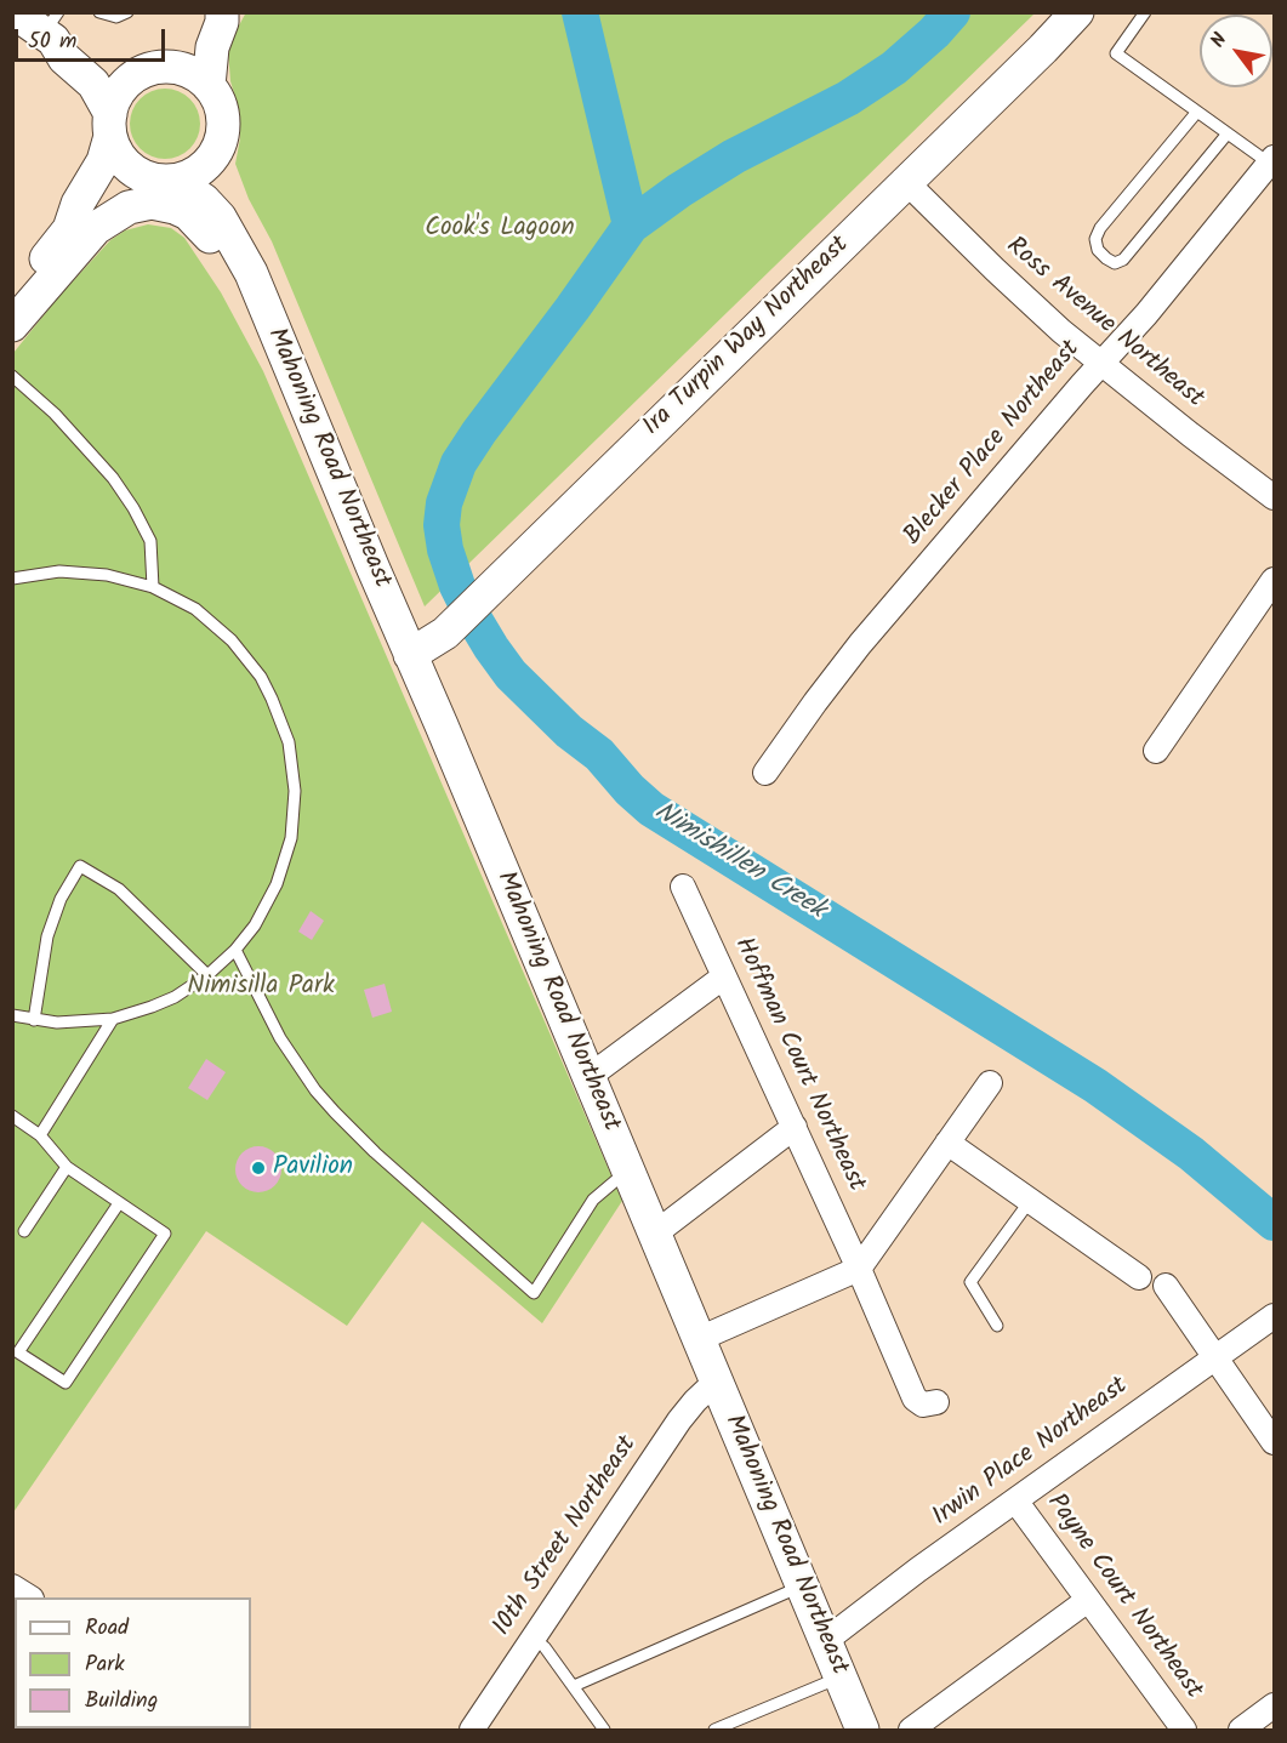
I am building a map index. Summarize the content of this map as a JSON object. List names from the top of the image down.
{
  "streets": {
    "main road": ["Ira Turpin Way Northeast", "Mahoning Road Northeast"],
    "street": [
      "Ross Avenue Northeast",
      "Blecker Place Northeast",
      "Hoffman Court Northeast",
      "Irwin Place Northeast",
      "10th Street Northeast",
      "Payne Court Northeast"
    ]
  },
  "crossings": [
    ["Ross Avenue Northeast", "Ira Turpin Way Northeast"],
    ["Ross Avenue Northeast", "Blecker Place Northeast"],
    ["Ira Turpin Way Northeast", "Mahoning Road Northeast"],
    ["Mahoning Road Northeast", "Irwin Place Northeast"],
    ["Mahoning Road Northeast", "10th Street Northeast"],
    ["Irwin Place Northeast", "Payne Court Northeast"]
  ],
  "water": ["Nimishillen Creek"],
  "parks": ["Cook's Lagoon", "Nimisilla Park"],
  "places": ["Pavilion"],
  "legend": ["Road", "Park", "Building"],
  "scale_bar": "50 m",
  "north": "top left"
}
